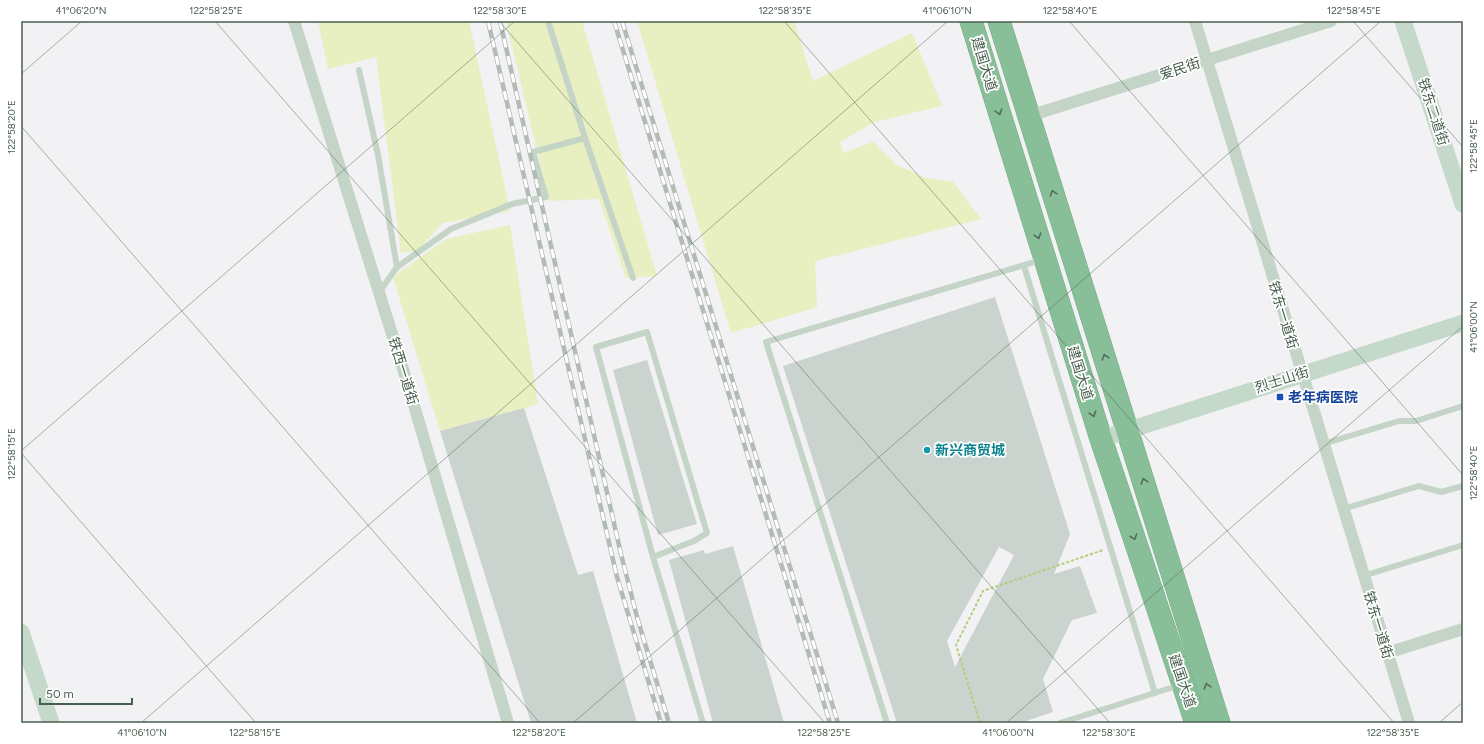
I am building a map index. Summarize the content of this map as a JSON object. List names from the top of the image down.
{
  "streets": {
    "highway": ["建国大道"],
    "street": [
      "爱民街",
      "铁东二道街",
      "铁东一道街",
      "铁西一道街",
      "烈士山街"
    ]
  },
  "crossings": [
    ["建国大道", "爱民街"],
    ["建国大道", "烈士山街"],
    ["爱民街", "铁东一道街"],
    ["铁东一道街", "烈士山街"]
  ],
  "places": {
    "transit": ["老年病医院"],
    "other": ["新兴商贸城"]
  },
  "scale_bar": "50 m",
  "coordinates": [
    "41°06'20\"N",
    "122°58'25\"E",
    "122°58'30\"E",
    "122°58'35\"E",
    "41°06'10\"N",
    "122°58'40\"E",
    "122°58'45\"E",
    "122°58'20\"E",
    "41°06'00\"N",
    "122°58'15\"E"
  ]
}
